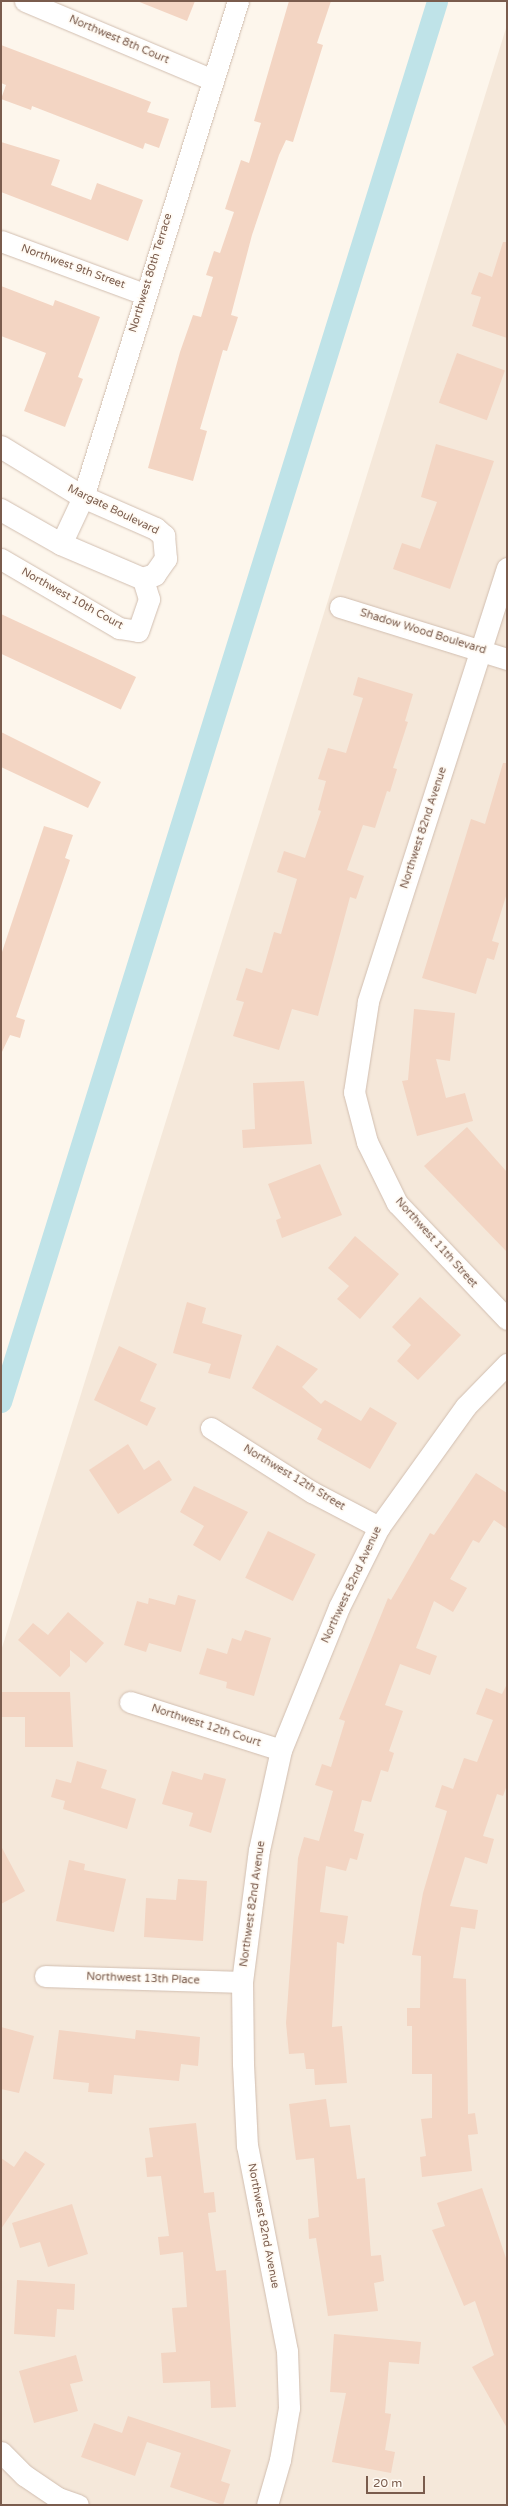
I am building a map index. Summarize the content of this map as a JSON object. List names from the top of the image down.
{
  "streets": {
    "street": [
      "Northwest 8th Court",
      "Northwest 9th Street",
      "Northwest 80th Terrace",
      "Margate Boulevard",
      "Northwest 10th Court",
      "Shadow Wood Boulevard",
      "Northwest 82nd Avenue",
      "Northwest 11th Street",
      "Northwest 12th Street",
      "Northwest 12th Court",
      "Northwest 13th Place"
    ]
  },
  "crossings": [
    ["Northwest 8th Court", "Northwest 80th Terrace"],
    ["Northwest 9th Street", "Northwest 80th Terrace"],
    ["Northwest 80th Terrace", "Margate Boulevard"],
    ["Margate Boulevard", "Northwest 10th Court"],
    ["Shadow Wood Boulevard", "Northwest 82nd Avenue"],
    ["Northwest 82nd Avenue", "Northwest 11th Street"],
    ["Northwest 82nd Avenue", "Northwest 12th Street"],
    ["Northwest 82nd Avenue", "Northwest 12th Court"],
    ["Northwest 82nd Avenue", "Northwest 13th Place"]
  ],
  "scale_bar": "20 m"
}
